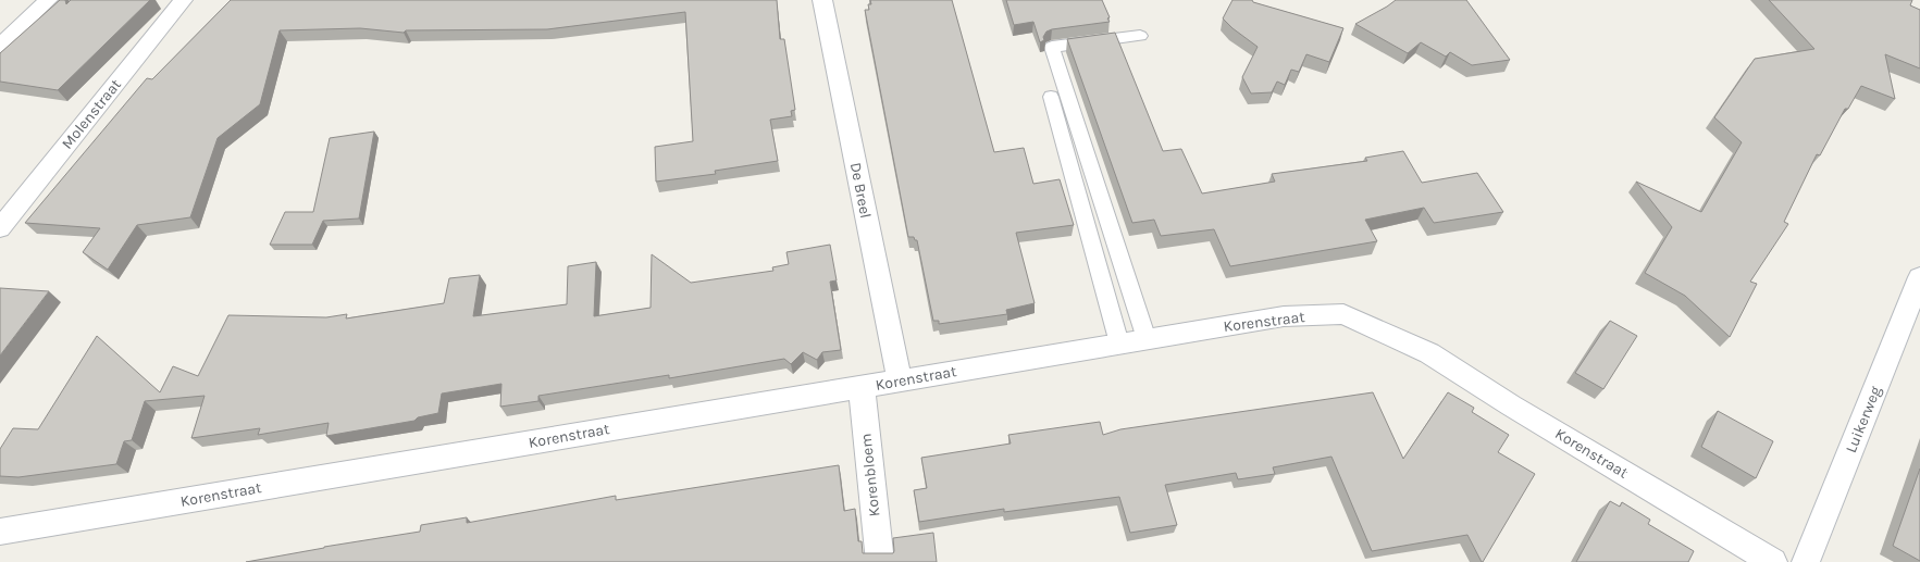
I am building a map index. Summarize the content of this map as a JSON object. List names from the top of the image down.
{
  "streets": {
    "street": [
      "Molenstraat",
      "De Breel",
      "Korenstraat",
      "Luikerweg",
      "Korenbloem"
    ]
  },
  "crossings": [
    ["De Breel", "Korenstraat"],
    ["Korenstraat", "Korenbloem"]
  ]
}
